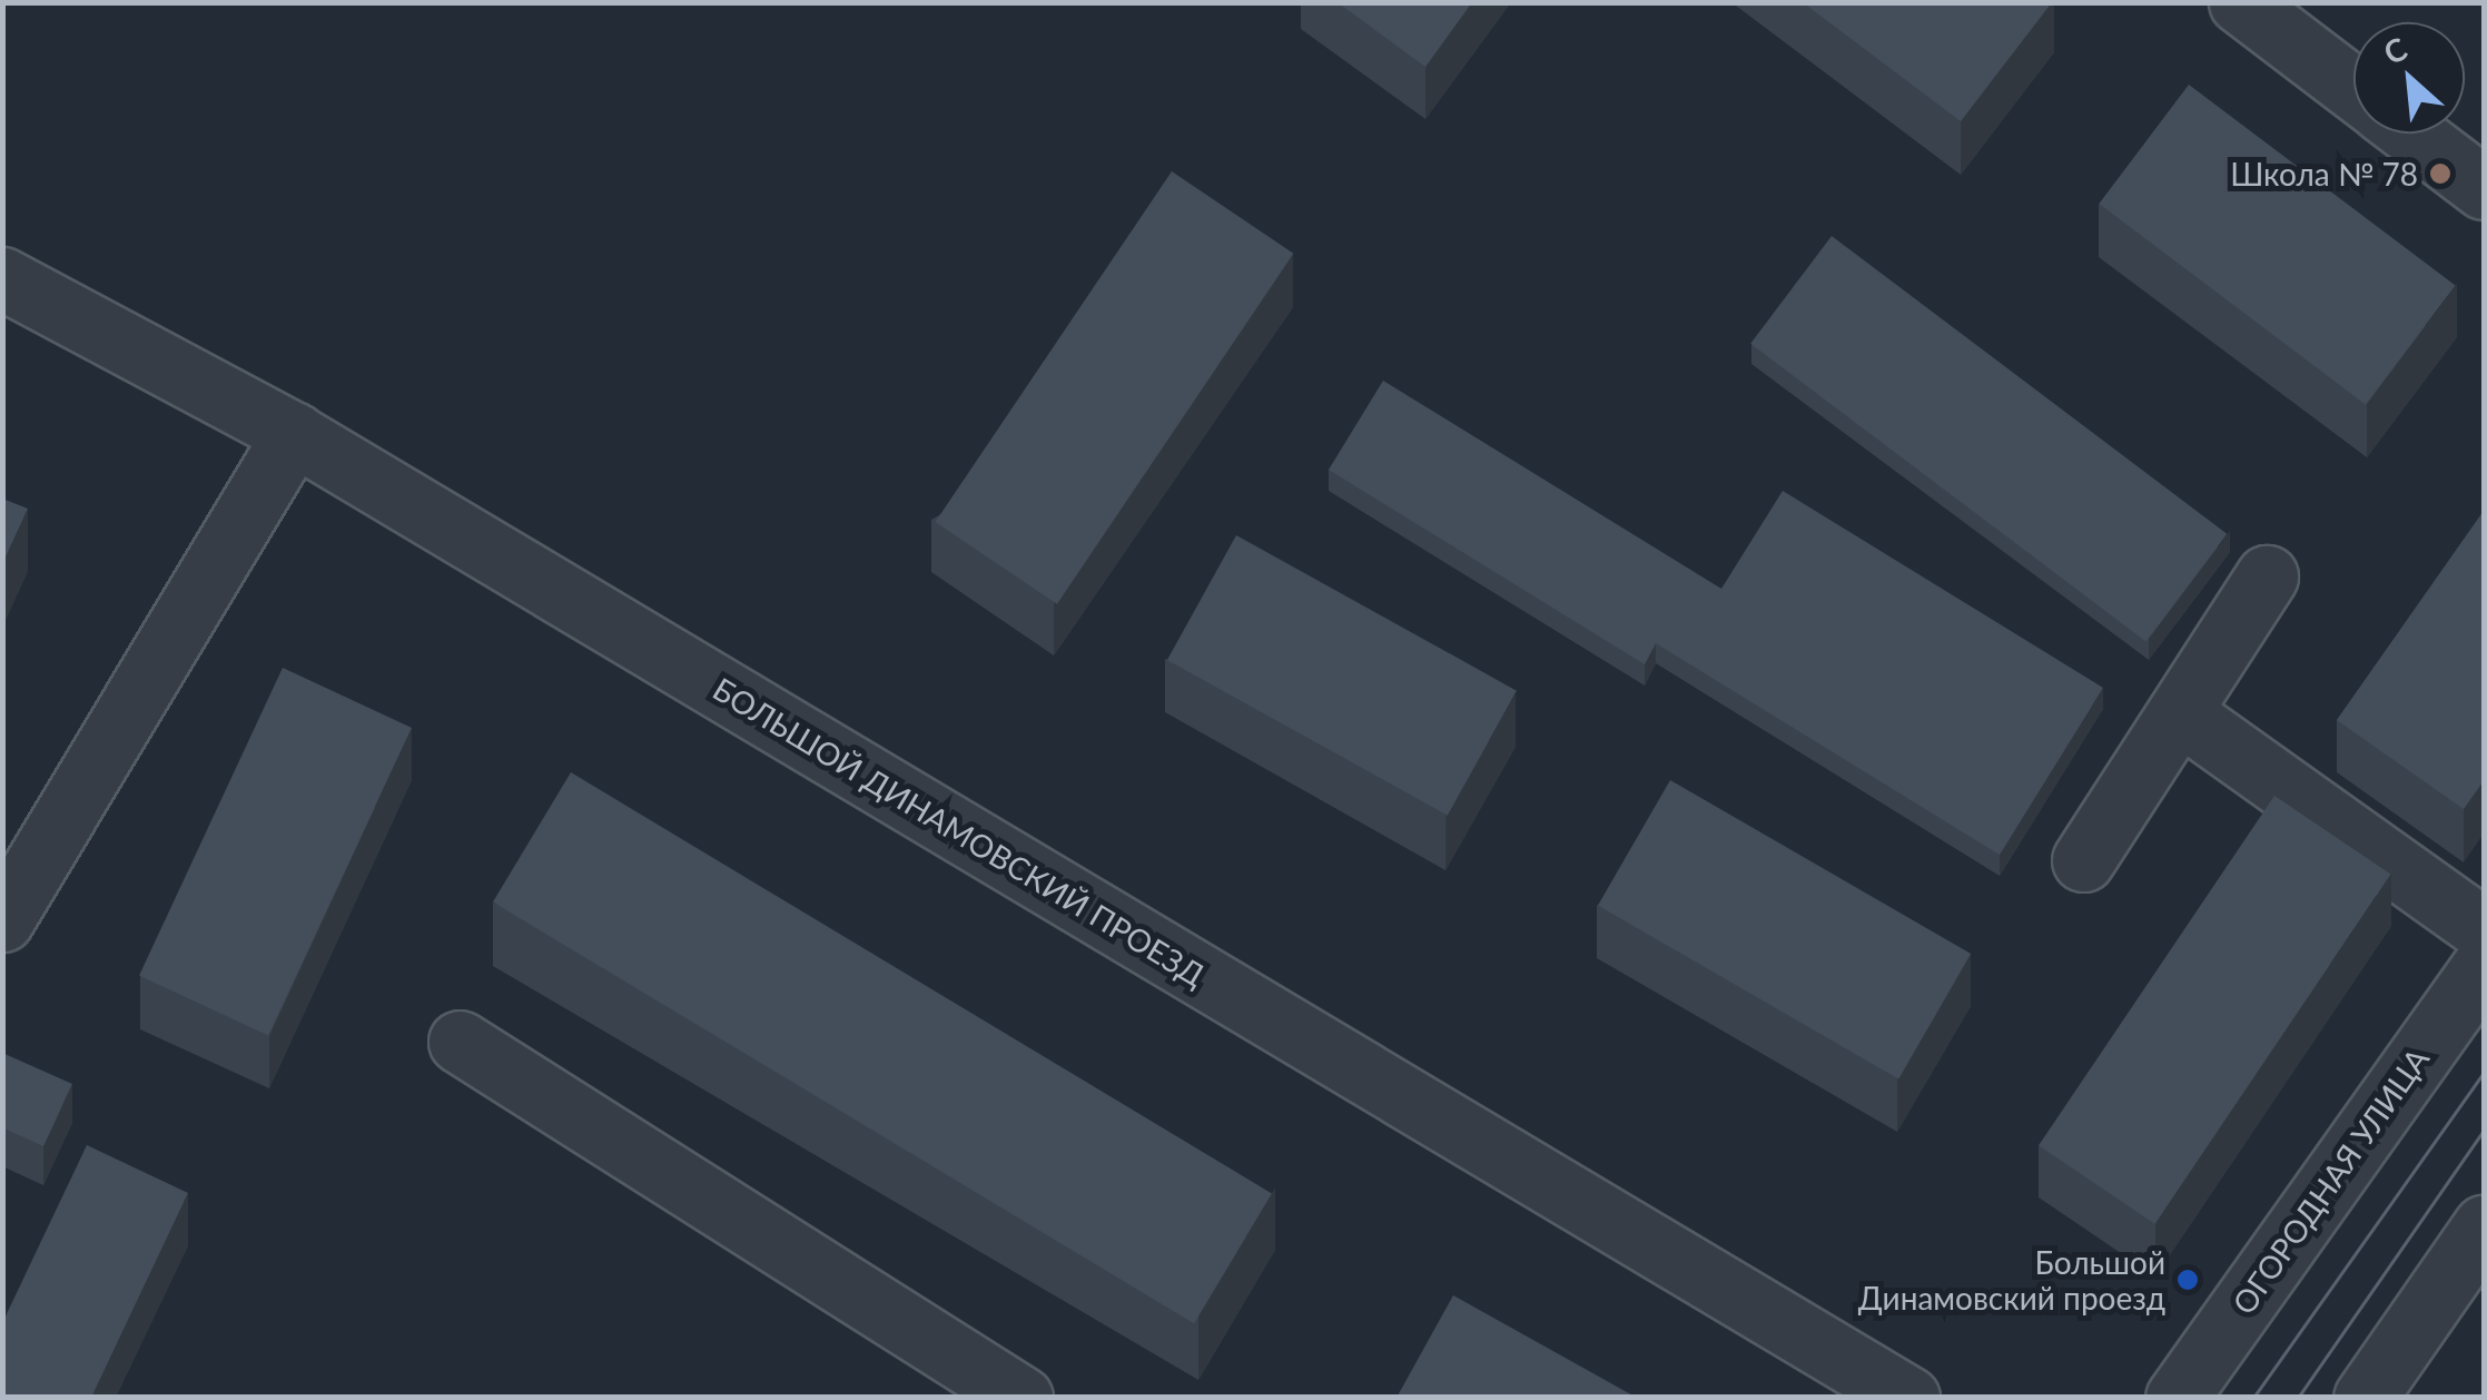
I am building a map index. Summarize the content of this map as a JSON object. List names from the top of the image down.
{
  "streets": {
    "street": ["БОЛЬШОЙ ДИНАМОВСКИЙ ПРОЕЗД", "ОГОРОДНАЯ УЛИЦА"]
  },
  "places": ["Школа № 78", "Большой Динамовский проезд"],
  "north": "top left"
}
